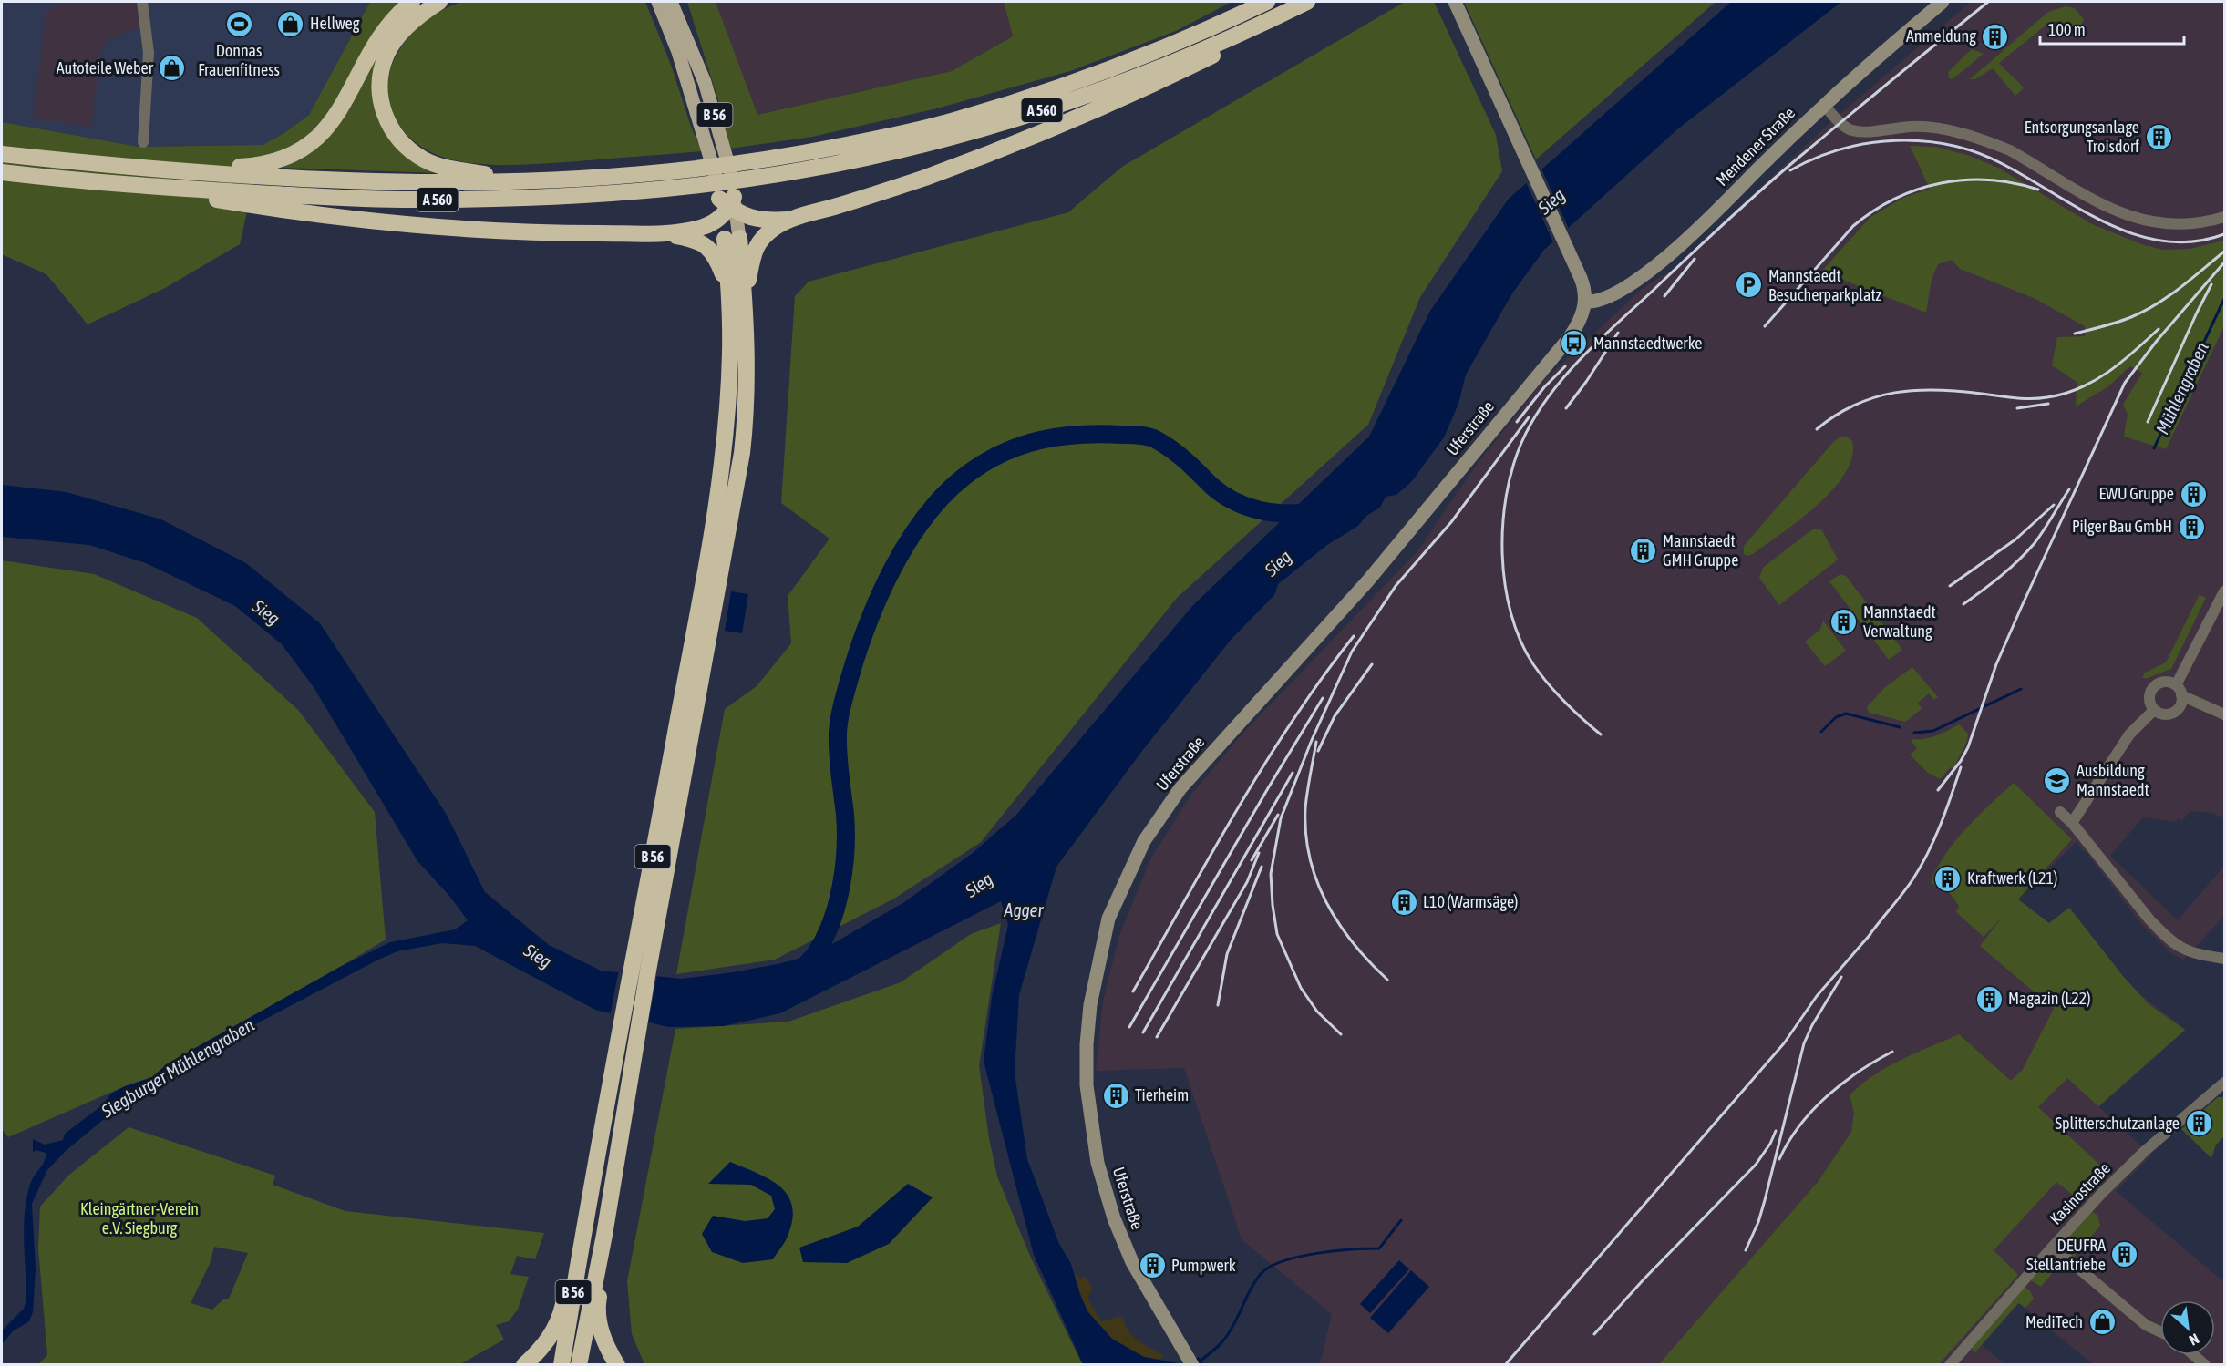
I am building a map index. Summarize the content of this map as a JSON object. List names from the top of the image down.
{
  "streets": {
    "highway": ["A 560", "B 56"],
    "street": ["Mendener Straße", "Uferstraße", "Kasinostraße"]
  },
  "crossings": [
    ["Mendener Straße", "Uferstraße"]
  ],
  "water": [
    "Sieg",
    "Mühlengraben",
    "Agger",
    "Siegburger Mühlengraben"
  ],
  "parks": ["Kleingärtner-Verein e.V. Siegburg"],
  "places": {
    "shop": ["Hellweg", "Autoteile Weber", "MediTech"],
    "sports": ["Donnas Frauenfitness"],
    "building": [
      "Anmeldung",
      "Entsorgungsanlage Troisdorf",
      "EWU Gruppe",
      "Pilger Bau GmbH",
      "Mannstaedt GMH Gruppe",
      "Mannstaedt Verwaltung",
      "Kraftwerk (L21)",
      "L10 (Warmsäge)",
      "Magazin (L22)",
      "Tierheim",
      "Splitterschutzanlage",
      "DEUFRA Stellantriebe",
      "Pumpwerk"
    ],
    "parking": ["Mannstaedt Besucherparkplatz"],
    "bus stop": ["Mannstaedtwerke"],
    "school or university": ["Ausbildung Mannstaedt"]
  },
  "scale_bar": "100 m",
  "north": "bottom right"
}
